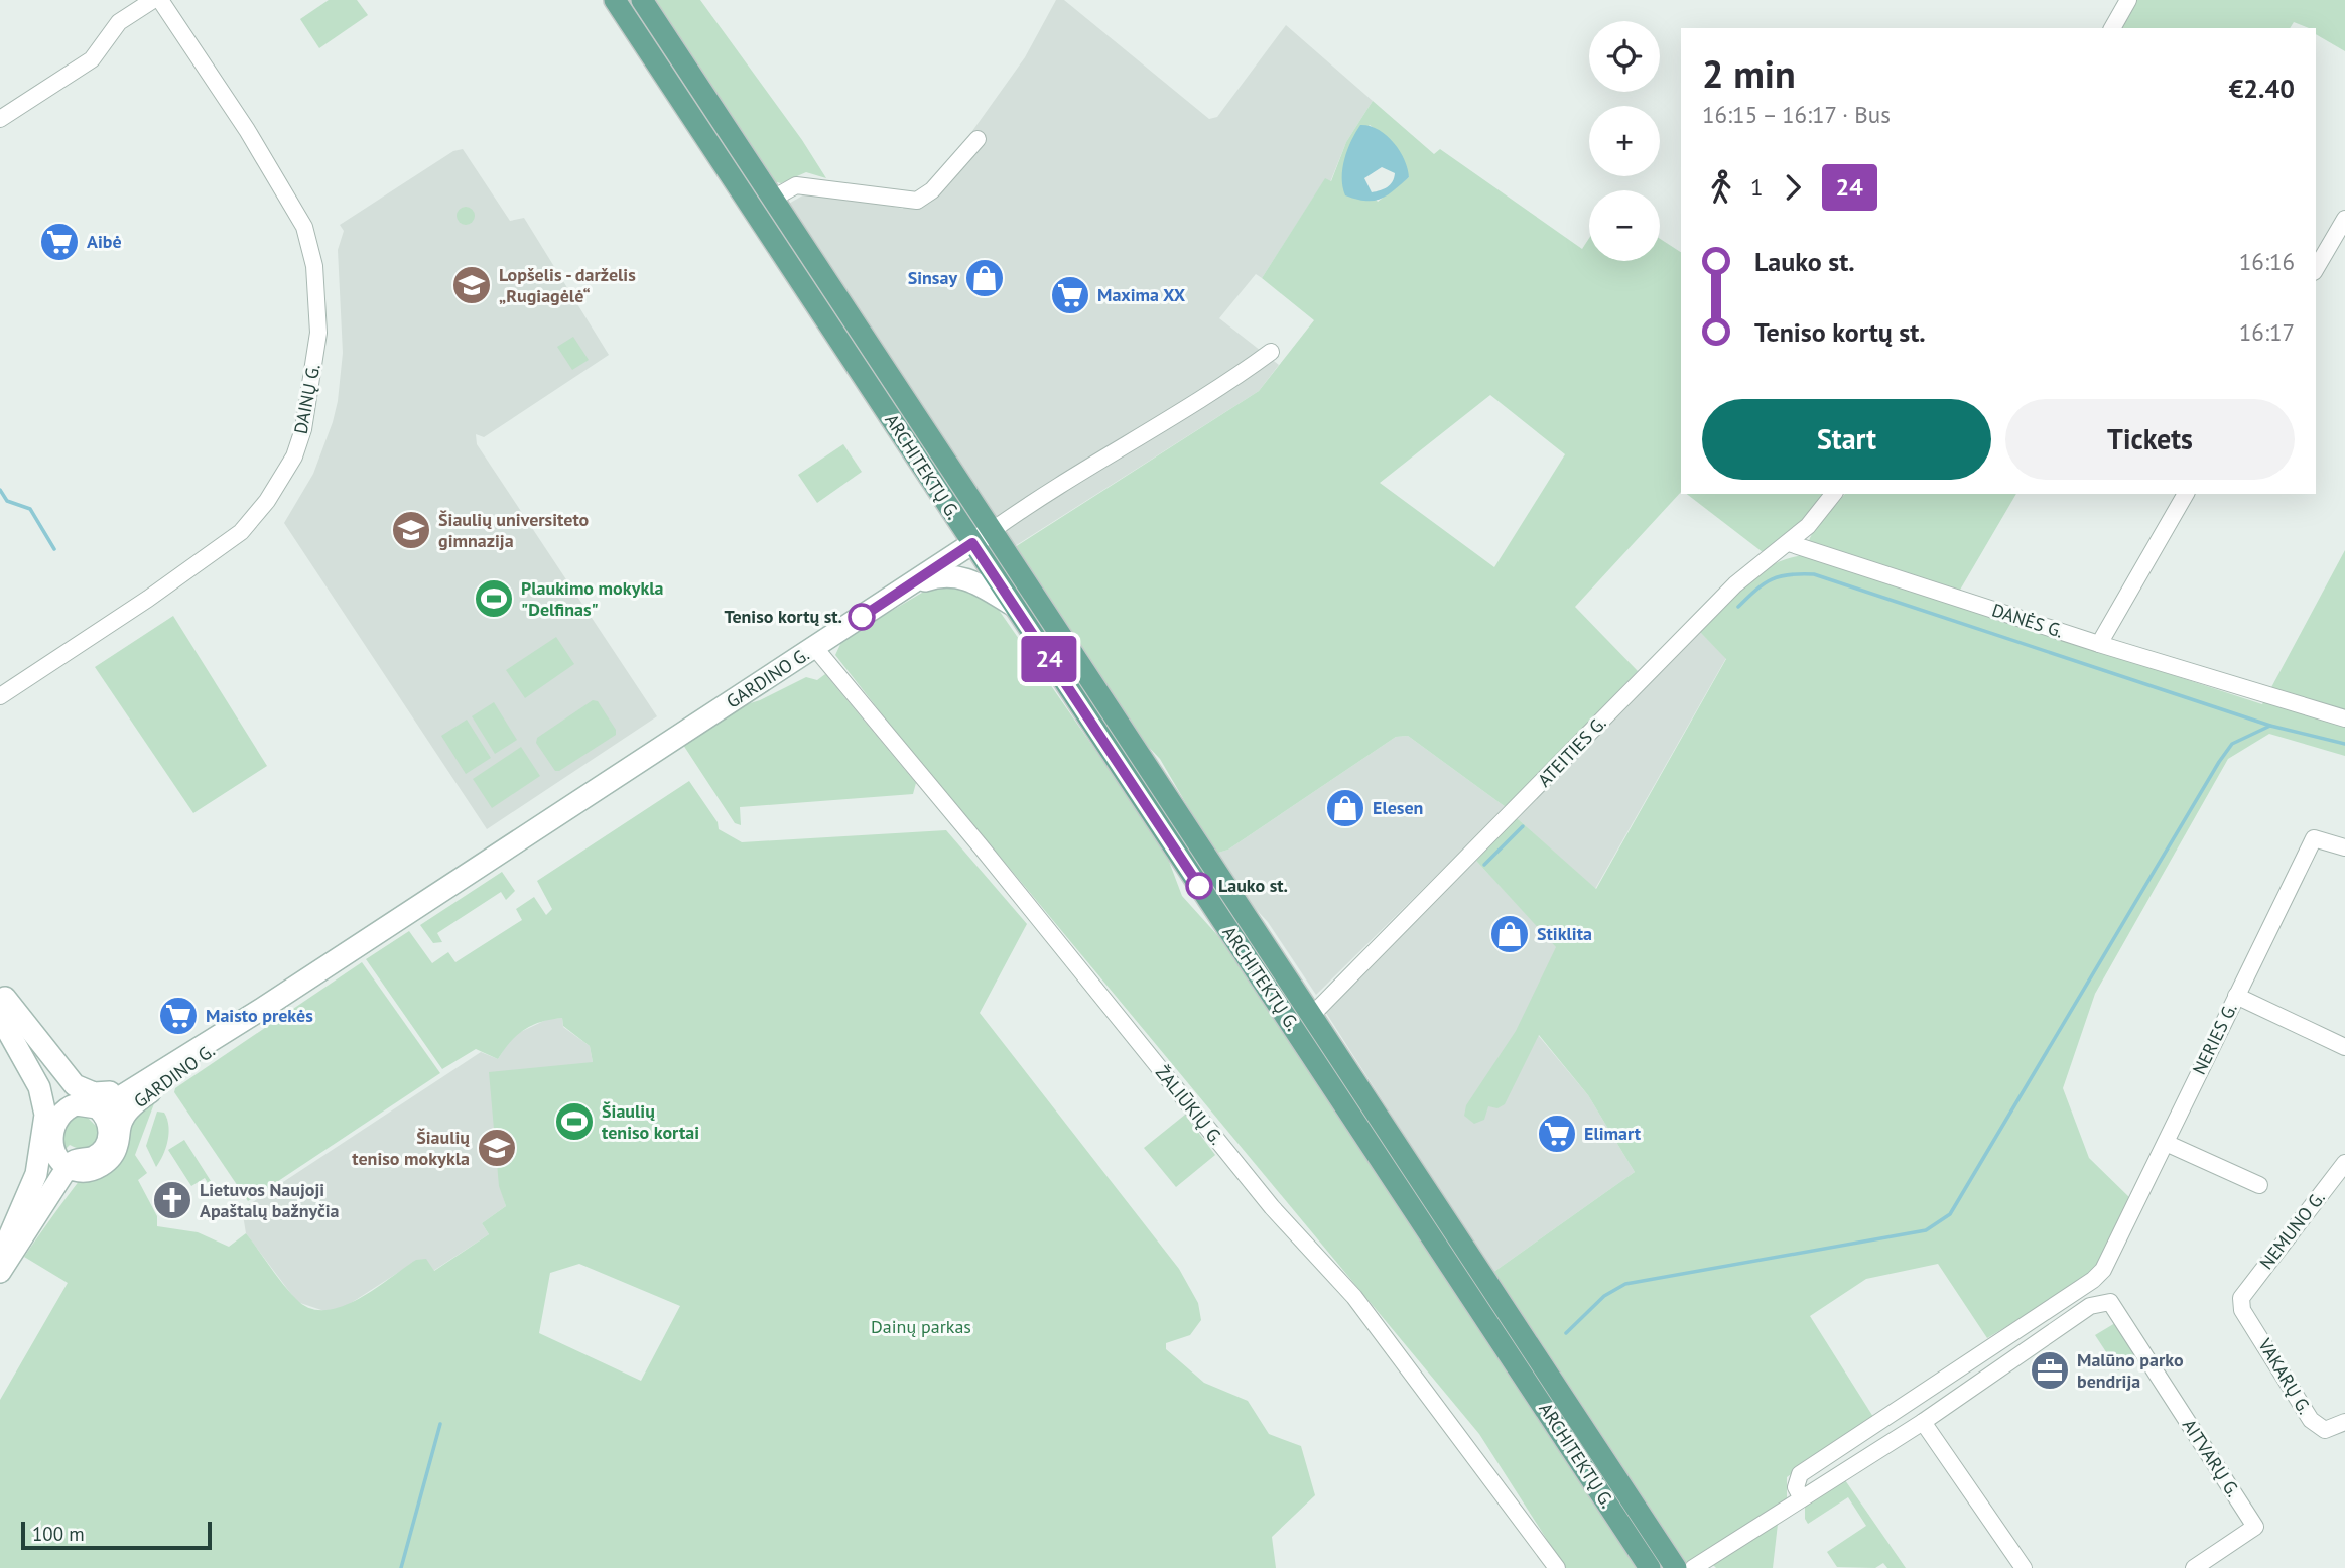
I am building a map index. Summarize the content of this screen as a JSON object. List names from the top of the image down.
{
  "streets": {
    "main road": ["ARCHITEKTŲ G.", "GARDINO G."],
    "street": [
      "DAINŲ G.",
      "DANĖS G.",
      "ATEITIES G.",
      "NERIES G.",
      "ŽALIŪKIŲ G.",
      "NEMUNO G.",
      "VAKARŲ G.",
      "AITVARŲ G."
    ]
  },
  "crossings": [
    ["ARCHITEKTŲ G.", "GARDINO G."],
    ["ARCHITEKTŲ G.", "ATEITIES G."],
    ["DANĖS G.", "ATEITIES G."],
    ["GARDINO G.", "ŽALIŪKIŲ G."],
    ["NERIES G.", "AITVARŲ G."],
    ["NEMUNO G.", "VAKARŲ G."]
  ],
  "parks": ["Dainų parkas"],
  "places": {
    "supermarket": [
      "Aibė",
      "Maxima XX",
      "Maisto prekės",
      "Elimart"
    ],
    "shop": ["Sinsay", "Elesen", "Stiklita"],
    "school or university": ["Lopšelis - darželis „Rugiagėlė“", "Šiaulių universiteto gimnazija", "Šiaulių teniso mokykla"],
    "sports": ["Plaukimo mokykla \"Delfinas\"", "Šiaulių teniso kortai"],
    "other": ["Teniso kortų st.", "Lauko st."],
    "church": ["Lietuvos Naujoji Apaštalų bažnyčia"],
    "office": ["Malūno parko bendrija"]
  },
  "lines": ["bus line 24"],
  "scale_bar": "100 m",
  "page": {
    "on_map": "24",
    "map_buttons": ["+", "−"],
    "heading": ["2 min", "16:15 – 16:17 · Bus", "€2.40"],
    "legs": ["1", "24"],
    "list": [
      {
        "name": "Lauko st.",
        "value": "16:16"
      },
      {
        "name": "Teniso kortų st.",
        "value": "16:17"
      }
    ],
    "buttons": ["Start", "Tickets"],
    "scale": "100 m"
  }
}
